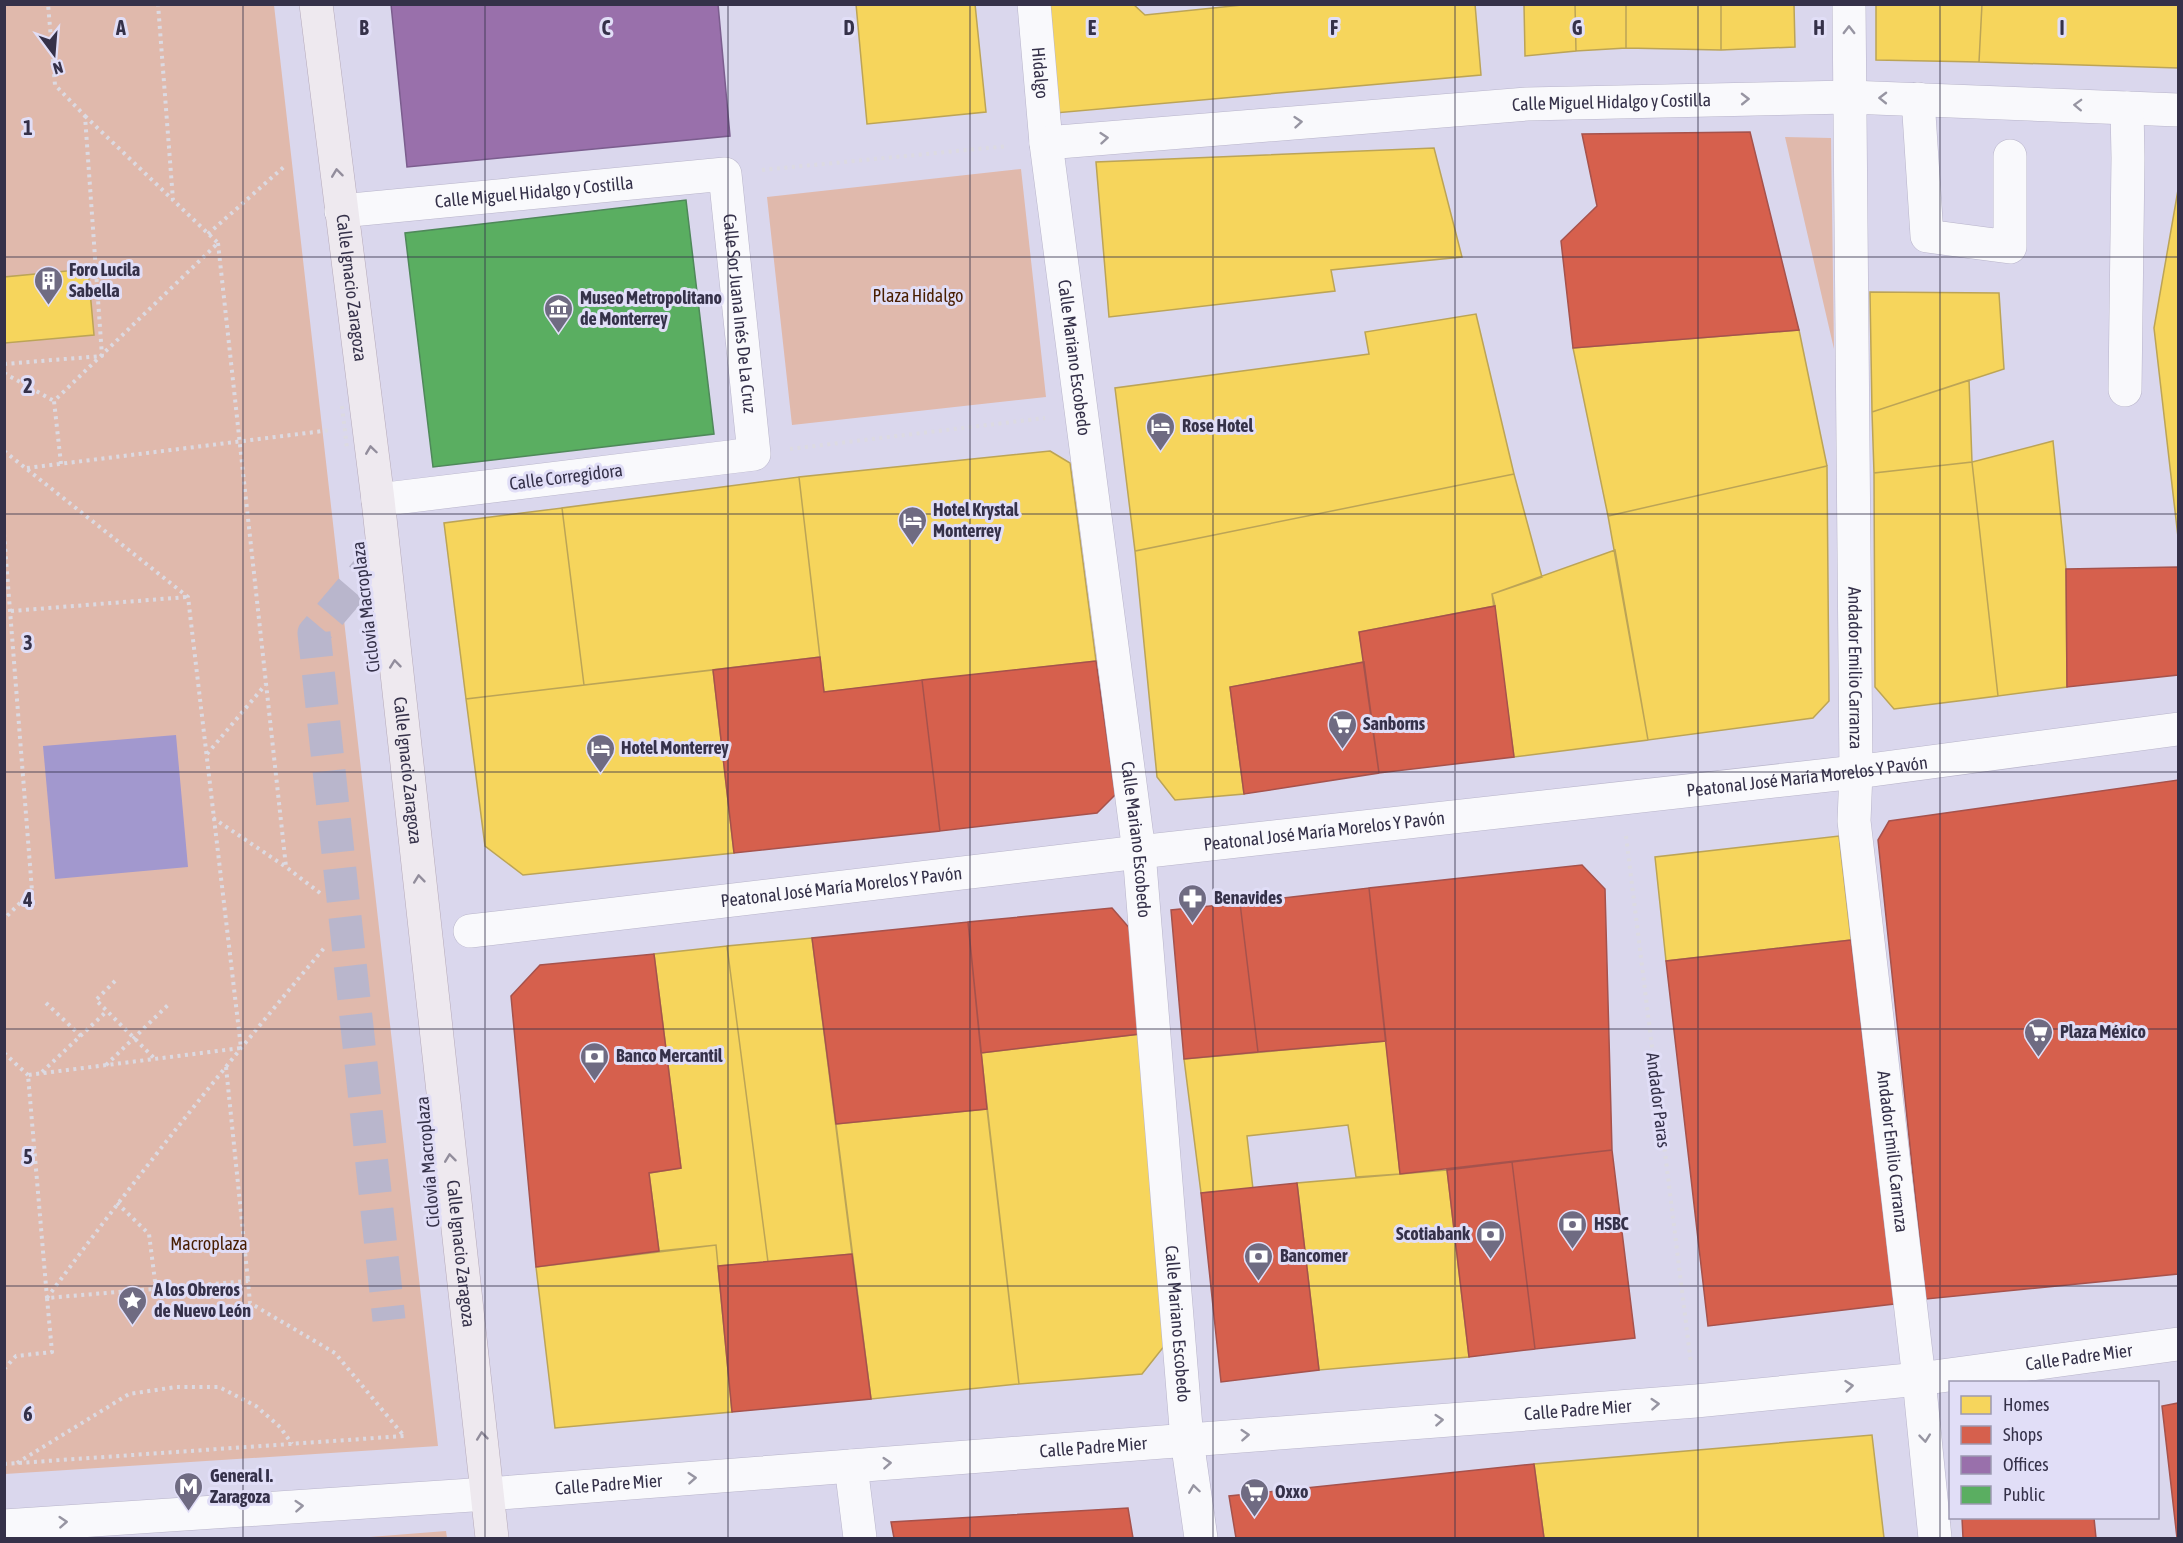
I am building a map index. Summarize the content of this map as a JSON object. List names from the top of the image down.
{
  "streets": {
    "main road": ["Calle Ignacio Zaragoza"],
    "street": [
      "Hidalgo",
      "Calle Miguel Hidalgo y Costilla",
      "Calle Sor Juana Inés De La Cruz",
      "Calle Mariano Escobedo",
      "Calle Corregidora",
      "Andador Emilio Carranza",
      "Peatonal José María Morelos Y Pavón",
      "Calle Padre Mier"
    ],
    "path": ["Andador Paras"]
  },
  "crossings": [
    ["Hidalgo", "Calle Miguel Hidalgo y Costilla"],
    ["Hidalgo", "Calle Mariano Escobedo"],
    ["Calle Miguel Hidalgo y Costilla", "Calle Ignacio Zaragoza"],
    ["Calle Miguel Hidalgo y Costilla", "Calle Sor Juana Inés De La Cruz"],
    ["Calle Miguel Hidalgo y Costilla", "Calle Mariano Escobedo"],
    ["Calle Miguel Hidalgo y Costilla", "Andador Emilio Carranza"],
    ["Calle Ignacio Zaragoza", "Calle Corregidora"],
    ["Calle Ignacio Zaragoza", "Calle Padre Mier"],
    ["Calle Sor Juana Inés De La Cruz", "Calle Corregidora"],
    ["Calle Mariano Escobedo", "Peatonal José María Morelos Y Pavón"],
    ["Calle Mariano Escobedo", "Calle Padre Mier"],
    ["Andador Emilio Carranza", "Peatonal José María Morelos Y Pavón"],
    ["Andador Emilio Carranza", "Calle Padre Mier"],
    ["Peatonal José María Morelos Y Pavón", "Andador Paras"],
    ["Andador Paras", "Calle Padre Mier"]
  ],
  "one_way": ["Calle Ignacio Zaragoza", "Calle Padre Mier"],
  "parks": ["Plaza Hidalgo", "Macroplaza"],
  "places": {
    "building": ["Foro Lucila Sabella"],
    "museum": ["Museo Metropolitano de Monterrey"],
    "hotel": ["Rose Hotel", "Hotel Krystal Monterrey", "Hotel Monterrey"],
    "supermarket": ["Sanborns", "Plaza México", "Oxxo"],
    "pharmacy": ["Benavides"],
    "bank": [
      "Banco Mercantil",
      "HSBC",
      "Scotiabank",
      "Bancomer"
    ],
    "place": ["A los Obreros de Nuevo León"],
    "metro station": ["General I. Zaragoza"]
  },
  "legend": [
    "Homes",
    "Shops",
    "Offices",
    "Public"
  ],
  "north": "bottom",
  "grid": {
    "columns": [
      "A",
      "B",
      "C",
      "D",
      "E",
      "F",
      "G",
      "H",
      "I"
    ],
    "rows": [
      "1",
      "2",
      "3",
      "4",
      "5",
      "6"
    ]
  }
}
